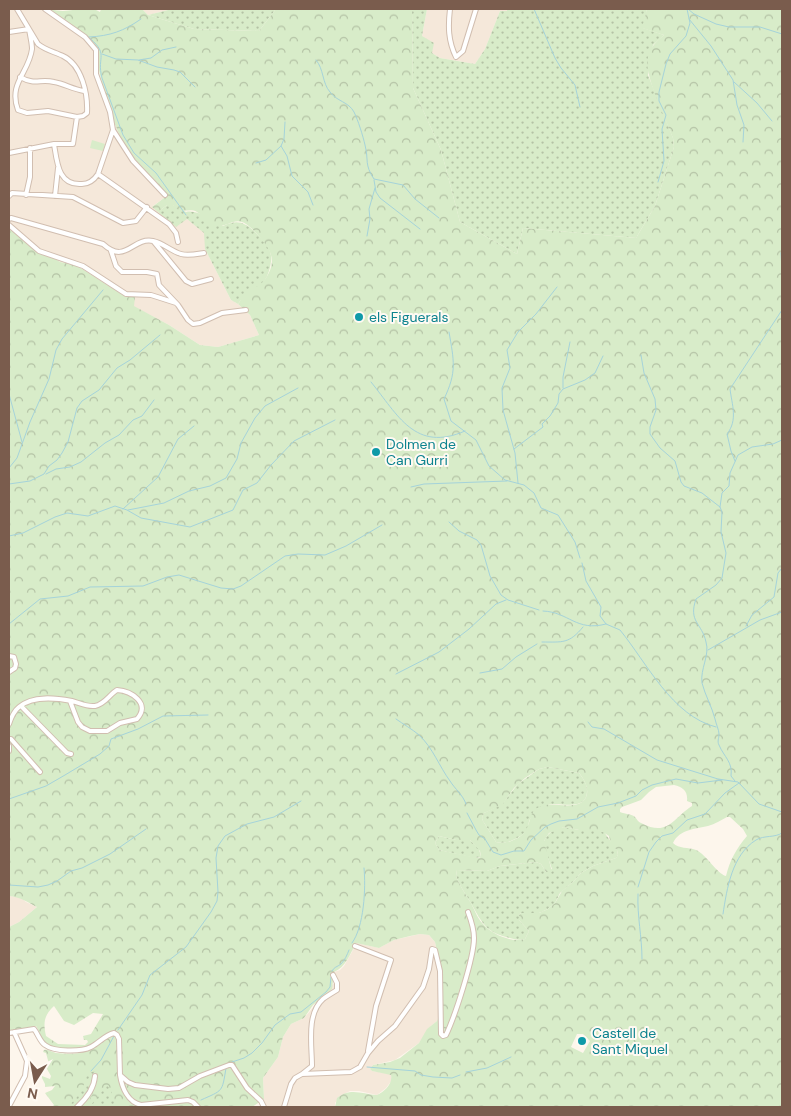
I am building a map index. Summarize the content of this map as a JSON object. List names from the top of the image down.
{
  "places": ["els Figuerals", "Dolmen de Can Gurri", "Castell de Sant Miquel"],
  "north": "bottom"
}
